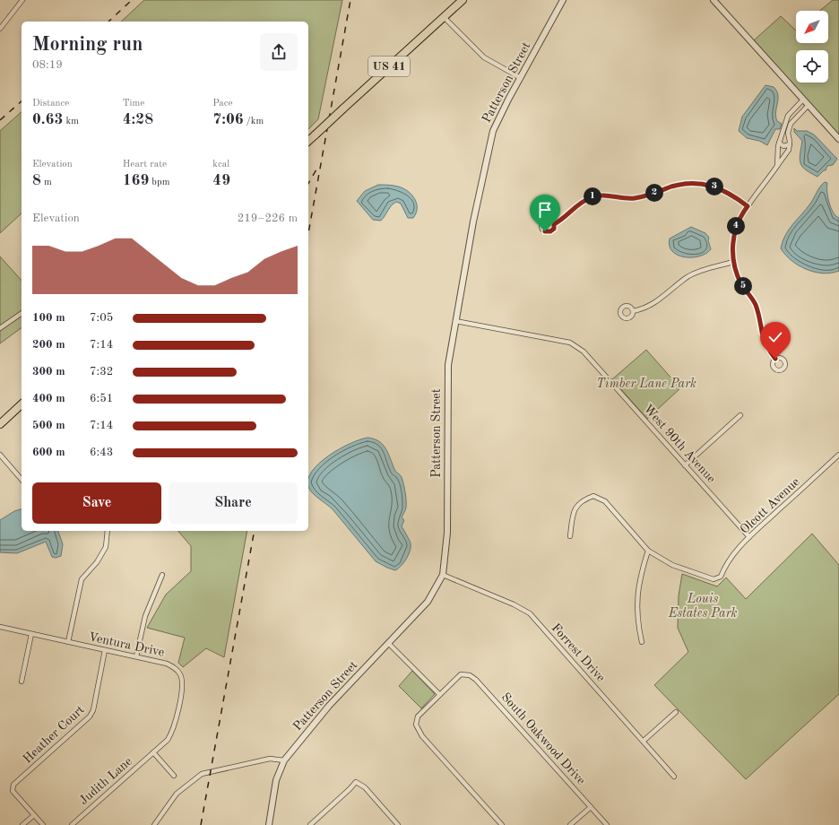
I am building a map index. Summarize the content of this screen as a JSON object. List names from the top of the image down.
{
  "streets": {
    "highway": ["US 41"],
    "street": [
      "Patterson Street",
      "West 90th Avenue",
      "Olcott Avenue",
      "Ventura Drive",
      "Forrest Drive",
      "Heather Court",
      "South Oakwood Drive",
      "Judith Lane"
    ]
  },
  "crossings": [
    ["Patterson Street", "West 90th Avenue"],
    ["Patterson Street", "Forrest Drive"],
    ["West 90th Avenue", "Olcott Avenue"],
    ["Ventura Drive", "Heather Court"],
    ["Ventura Drive", "Judith Lane"]
  ],
  "parks": ["Timber Lane Park", "Louis Estates Park"],
  "north": "bottom left",
  "page": {
    "heading": ["Morning run", "08:19"],
    "stats": [
      ["Distance", "0.63 km"],
      ["Time", "4:28"],
      ["Pace", "7:06 /km"],
      ["Elevation", "8 m"],
      ["Heart rate", "169 bpm"],
      ["kcal", "49"]
    ],
    "pins": [
      "3",
      "2",
      "1",
      "4",
      "5"
    ],
    "chart": ["Elevation", "219–226 m"],
    "list": [
      {
        "name": "100 m",
        "note": "7:05"
      },
      {
        "name": "200 m",
        "note": "7:14"
      },
      {
        "name": "300 m",
        "note": "7:32"
      },
      {
        "name": "400 m",
        "note": "6:51"
      },
      {
        "name": "500 m",
        "note": "7:14"
      },
      {
        "name": "600 m",
        "note": "6:43"
      }
    ],
    "buttons": ["Save", "Share"]
  }
}
